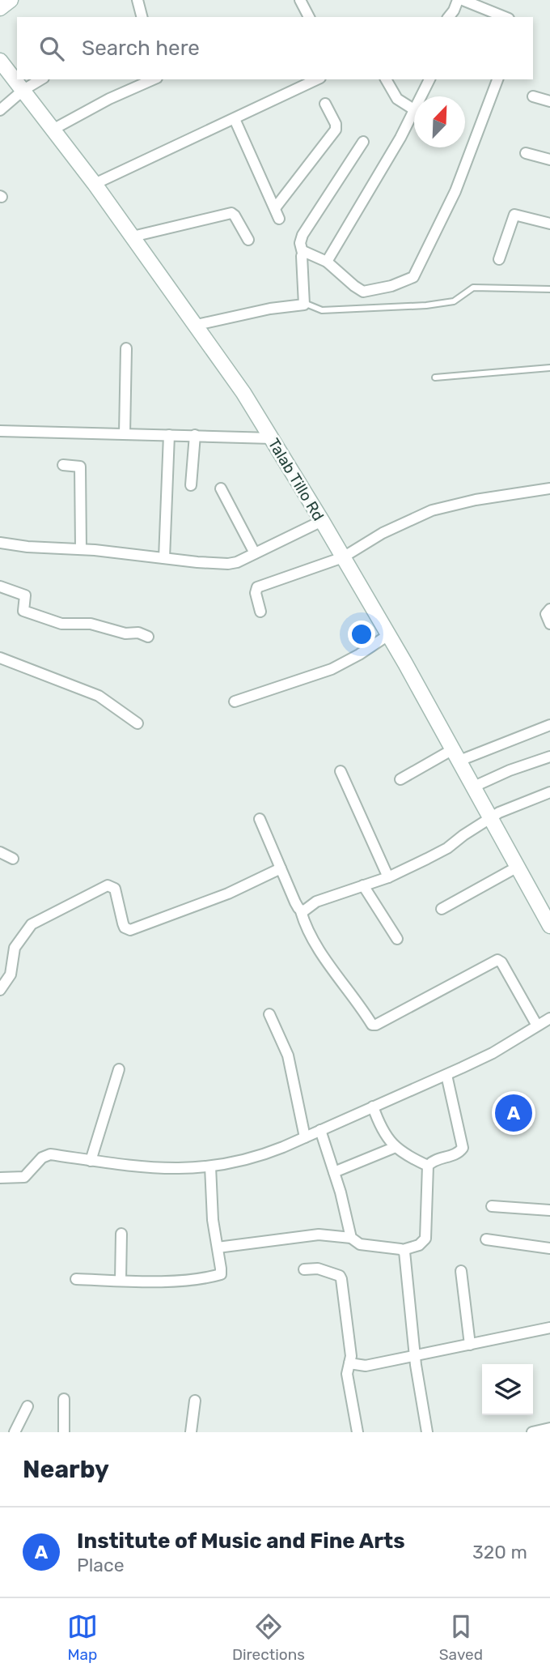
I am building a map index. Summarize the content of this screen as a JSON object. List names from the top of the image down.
{
  "streets": {
    "main road": ["Talab Tillo Rd"]
  },
  "north": "top right",
  "page": {
    "search": "Search here",
    "pins": "A",
    "heading": "Nearby",
    "list": [
      {
        "mark": "A",
        "name": "Institute of Music and Fine Arts",
        "note": "Place",
        "value": "320 m"
      }
    ],
    "nav": ["Map", "Directions", "Saved"]
  }
}
